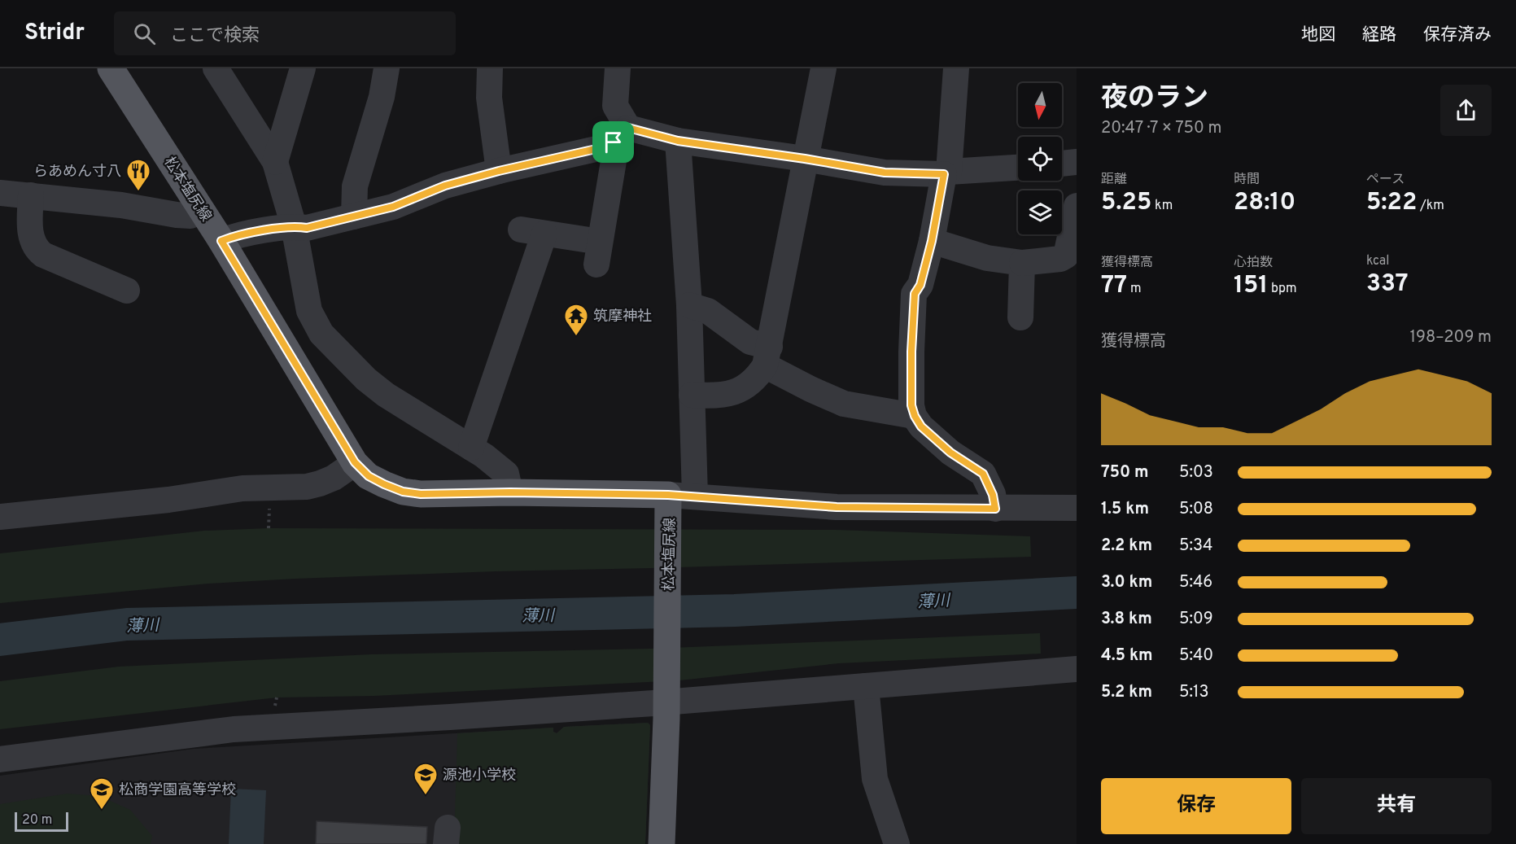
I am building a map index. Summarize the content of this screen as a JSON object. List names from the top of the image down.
{
  "streets": {
    "main road": ["松本塩尻線"]
  },
  "water": ["薄川"],
  "places": {
    "restaurant": ["らあめん寸八"],
    "temple": ["筑摩神社"],
    "school or university": ["源池小学校", "松商学園高等学校"]
  },
  "scale_bar": "20 m",
  "north": "bottom",
  "page": {
    "header": "Stridr",
    "search": "ここで検索",
    "nav": ["地図", "経路", "保存済み"],
    "heading": ["夜のラン", "20:47 · 7 × 750 m"],
    "stats": [
      ["距離", "5.25 km"],
      ["時間", "28:10"],
      ["ペース", "5:22 /km"],
      ["獲得標高", "77 m"],
      ["心拍数", "151 bpm"],
      ["kcal", "337"]
    ],
    "chart": ["獲得標高", "198–209 m"],
    "list": [
      {
        "name": "750 m",
        "note": "5:03"
      },
      {
        "name": "1.5 km",
        "note": "5:08"
      },
      {
        "name": "2.2 km",
        "note": "5:34"
      },
      {
        "name": "3.0 km",
        "note": "5:46"
      },
      {
        "name": "3.8 km",
        "note": "5:09"
      },
      {
        "name": "4.5 km",
        "note": "5:40"
      },
      {
        "name": "5.2 km",
        "note": "5:13"
      }
    ],
    "buttons": ["保存", "共有"],
    "scale": "20 m"
  }
}
